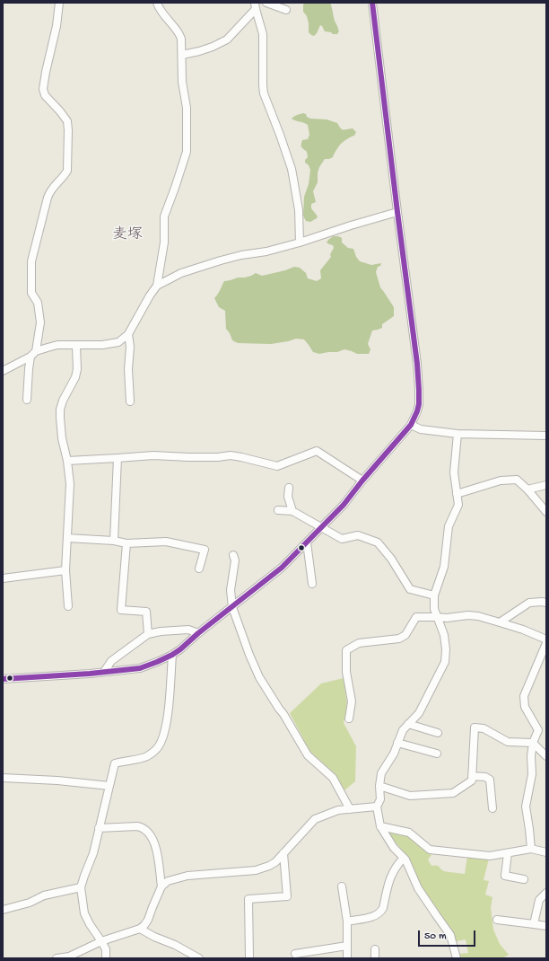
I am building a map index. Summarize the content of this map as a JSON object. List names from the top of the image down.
{
  "districts": ["麦塚"],
  "scale_bar": "50 m"
}
